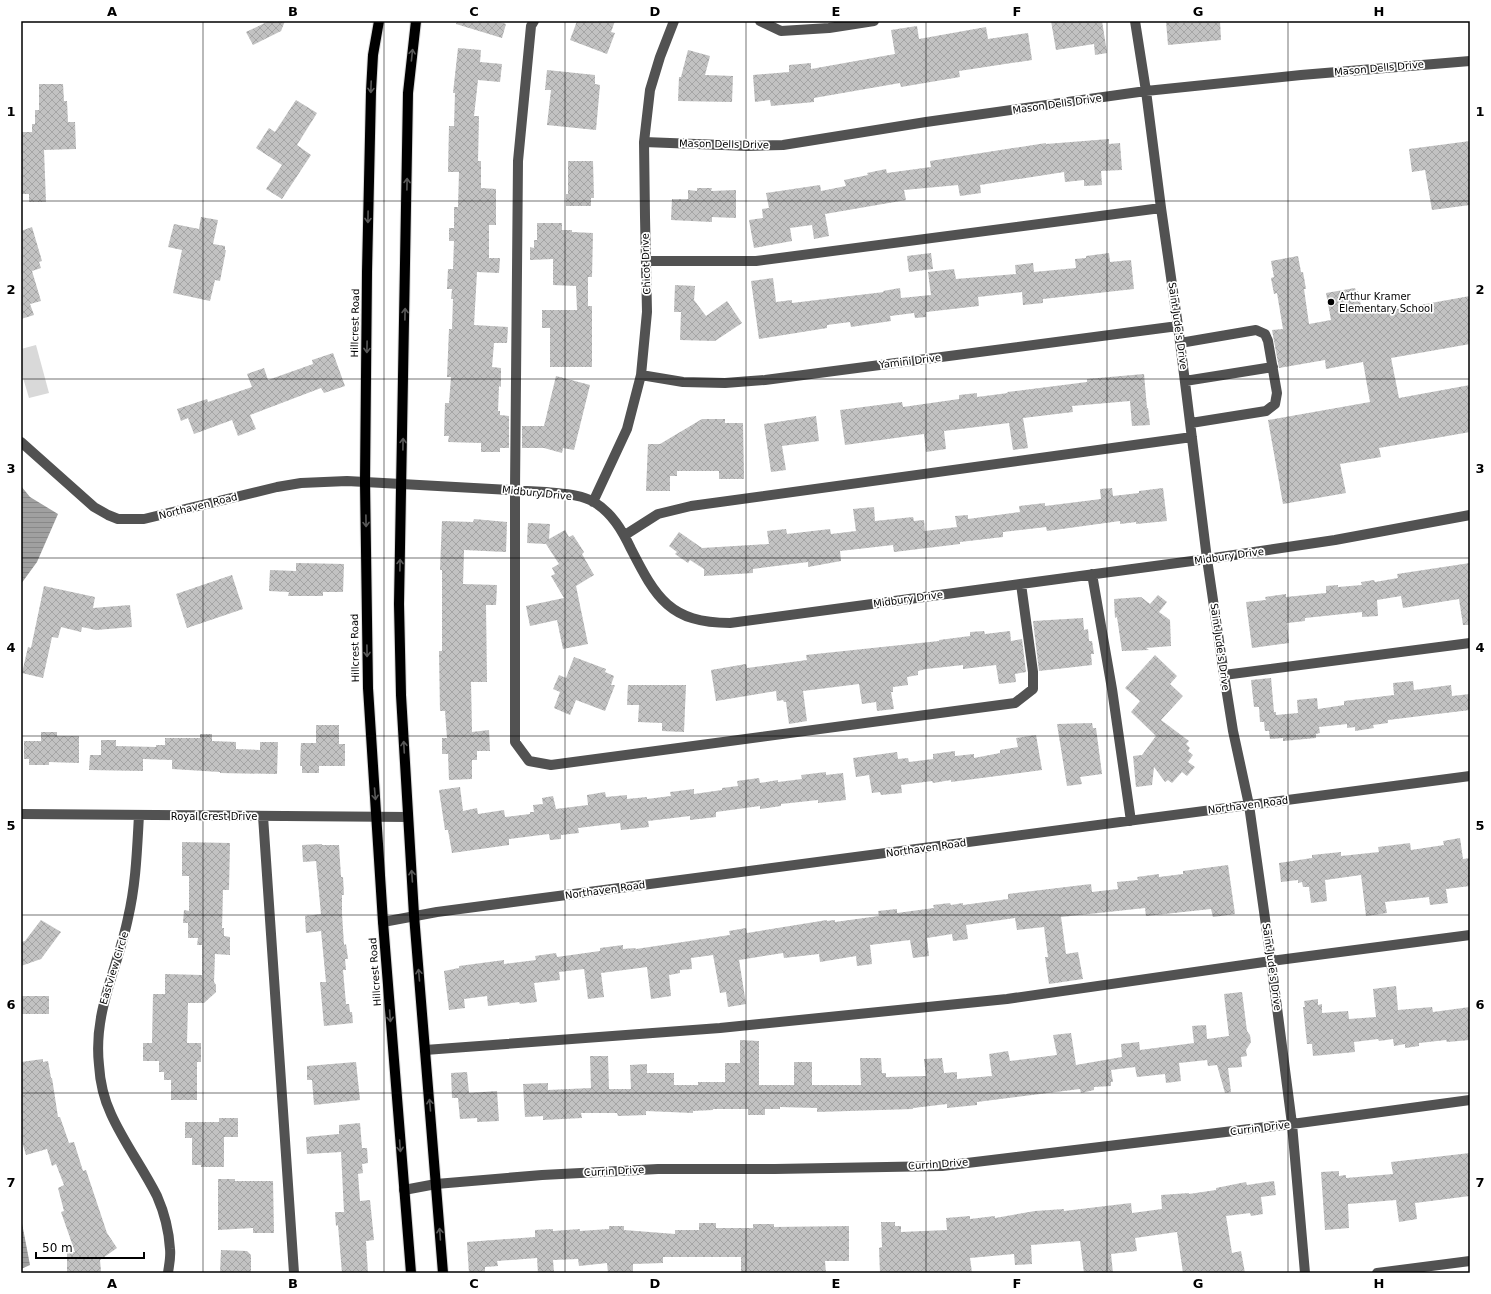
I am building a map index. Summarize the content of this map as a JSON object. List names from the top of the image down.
{
  "streets": {
    "main road": ["Hillcrest Road"],
    "street": [
      "Mason Dells Drive",
      "Chicot Drive",
      "Saint Jude's Drive",
      "Yamini Drive",
      "Midbury Drive",
      "Northaven Road",
      "Royal Crest Drive",
      "Eastview Circle",
      "Currin Drive"
    ]
  },
  "crossings": [
    ["Mason Dells Drive", "Chicot Drive"],
    ["Mason Dells Drive", "Saint Jude's Drive"],
    ["Chicot Drive", "Yamini Drive"],
    ["Chicot Drive", "Midbury Drive"],
    ["Hillcrest Road", "Northaven Road"],
    ["Hillcrest Road", "Royal Crest Drive"],
    ["Hillcrest Road", "Currin Drive"],
    ["Saint Jude's Drive", "Yamini Drive"],
    ["Saint Jude's Drive", "Midbury Drive"],
    ["Saint Jude's Drive", "Northaven Road"],
    ["Saint Jude's Drive", "Currin Drive"],
    ["Midbury Drive", "Northaven Road"],
    ["Royal Crest Drive", "Eastview Circle"]
  ],
  "places": ["Arthur Kramer Elementary School"],
  "scale_bar": "50 m",
  "grid": {
    "columns": [
      "A",
      "B",
      "C",
      "D",
      "E",
      "F",
      "G",
      "H"
    ],
    "rows": [
      "1",
      "2",
      "3",
      "4",
      "5",
      "6",
      "7"
    ]
  }
}
